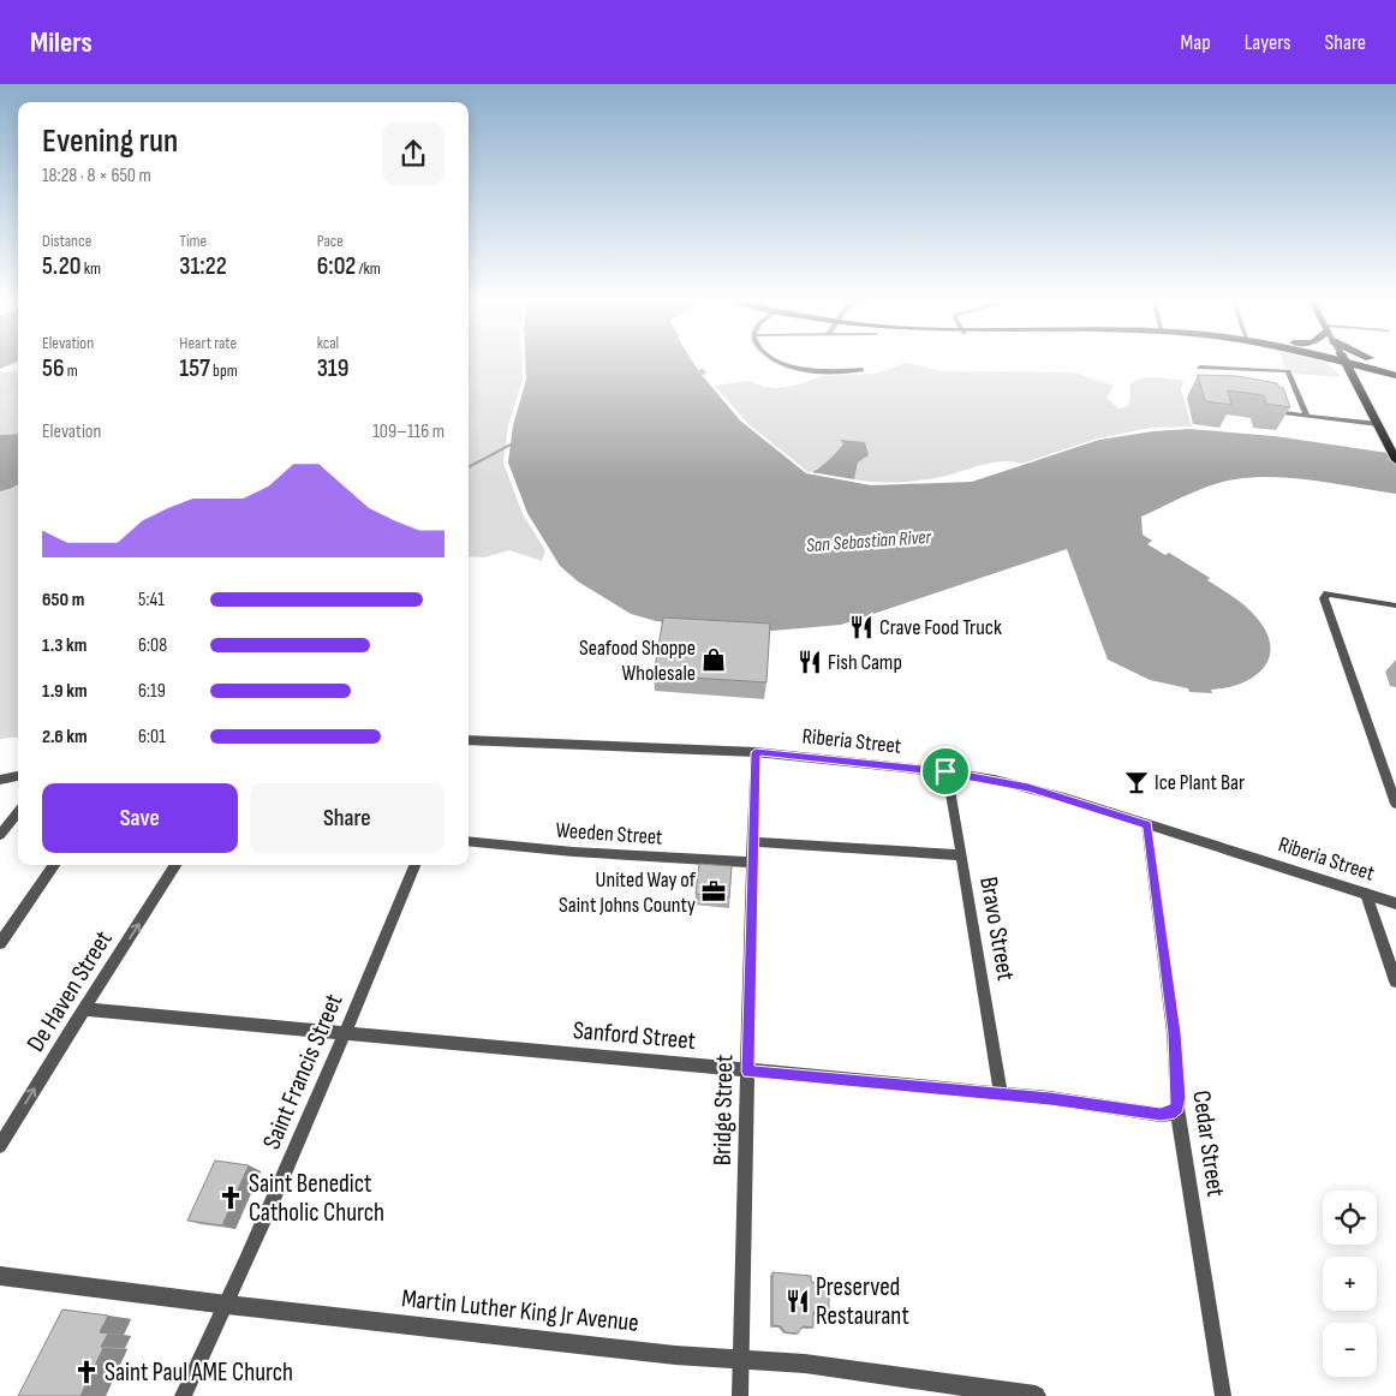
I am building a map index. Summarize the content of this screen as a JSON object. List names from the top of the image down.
{
  "streets": {
    "street": [
      "Riberia Street",
      "Weeden Street",
      "Bravo Street",
      "De Haven Street",
      "Sanford Street",
      "Saint Francis Street",
      "Bridge Street",
      "Cedar Street",
      "Martin Luther King Jr Avenue"
    ]
  },
  "crossings": [
    ["Riberia Street", "Bravo Street"],
    ["Riberia Street", "Bridge Street"],
    ["Riberia Street", "Cedar Street"],
    ["Weeden Street", "Bridge Street"],
    ["Bravo Street", "Sanford Street"],
    ["De Haven Street", "Sanford Street"],
    ["Sanford Street", "Saint Francis Street"],
    ["Sanford Street", "Bridge Street"],
    ["Sanford Street", "Cedar Street"],
    ["Saint Francis Street", "Martin Luther King Jr Avenue"],
    ["Bridge Street", "Martin Luther King Jr Avenue"]
  ],
  "one_way": ["De Haven Street"],
  "water": ["San Sebastian River"],
  "places": {
    "restaurant": ["Crave Food Truck", "Fish Camp", "Preserved Restaurant"],
    "shop": ["Seafood Shoppe Wholesale"],
    "bar": ["Ice Plant Bar"],
    "office": ["United Way of Saint Johns County"],
    "church": ["Saint Benedict Catholic Church", "Saint Paul AME Church"]
  },
  "page": {
    "header": "Milers",
    "nav": ["Map", "Layers", "Share"],
    "heading": ["Evening run", "18:28 · 8 × 650 m"],
    "stats": [
      ["Distance", "5.20 km"],
      ["Time", "31:22"],
      ["Pace", "6:02 /km"],
      ["Elevation", "56 m"],
      ["Heart rate", "157 bpm"],
      ["kcal", "319"]
    ],
    "chart": ["Elevation", "109–116 m"],
    "list": [
      {
        "name": "650 m",
        "note": "5:41"
      },
      {
        "name": "1.3 km",
        "note": "6:08"
      },
      {
        "name": "1.9 km",
        "note": "6:19"
      },
      {
        "name": "2.6 km",
        "note": "6:01"
      }
    ],
    "buttons": ["Save", "Share"],
    "map_buttons": ["+", "−"]
  }
}
